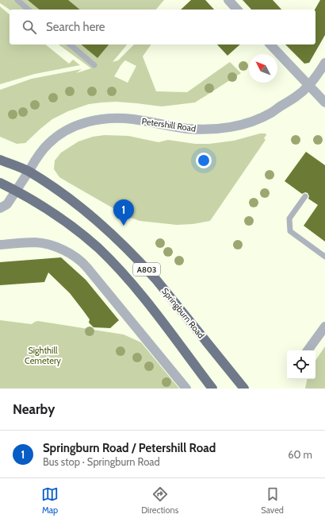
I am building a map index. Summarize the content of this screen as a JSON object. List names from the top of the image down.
{
  "streets": {
    "main road": ["A803", "Springburn Road"],
    "street": ["Petershill Road"]
  },
  "crossings": [
    ["Petershill Road", "Springburn Road"]
  ],
  "parks": ["Sighthill Cemetery"],
  "north": "top left",
  "page": {
    "search": "Search here",
    "pins": "1",
    "heading": "Nearby",
    "list": [
      {
        "mark": "1",
        "name": "Springburn Road / Petershill Road",
        "note": "Bus stop · Springburn Road",
        "value": "60 m"
      }
    ],
    "nav": ["Map", "Directions", "Saved"]
  }
}
